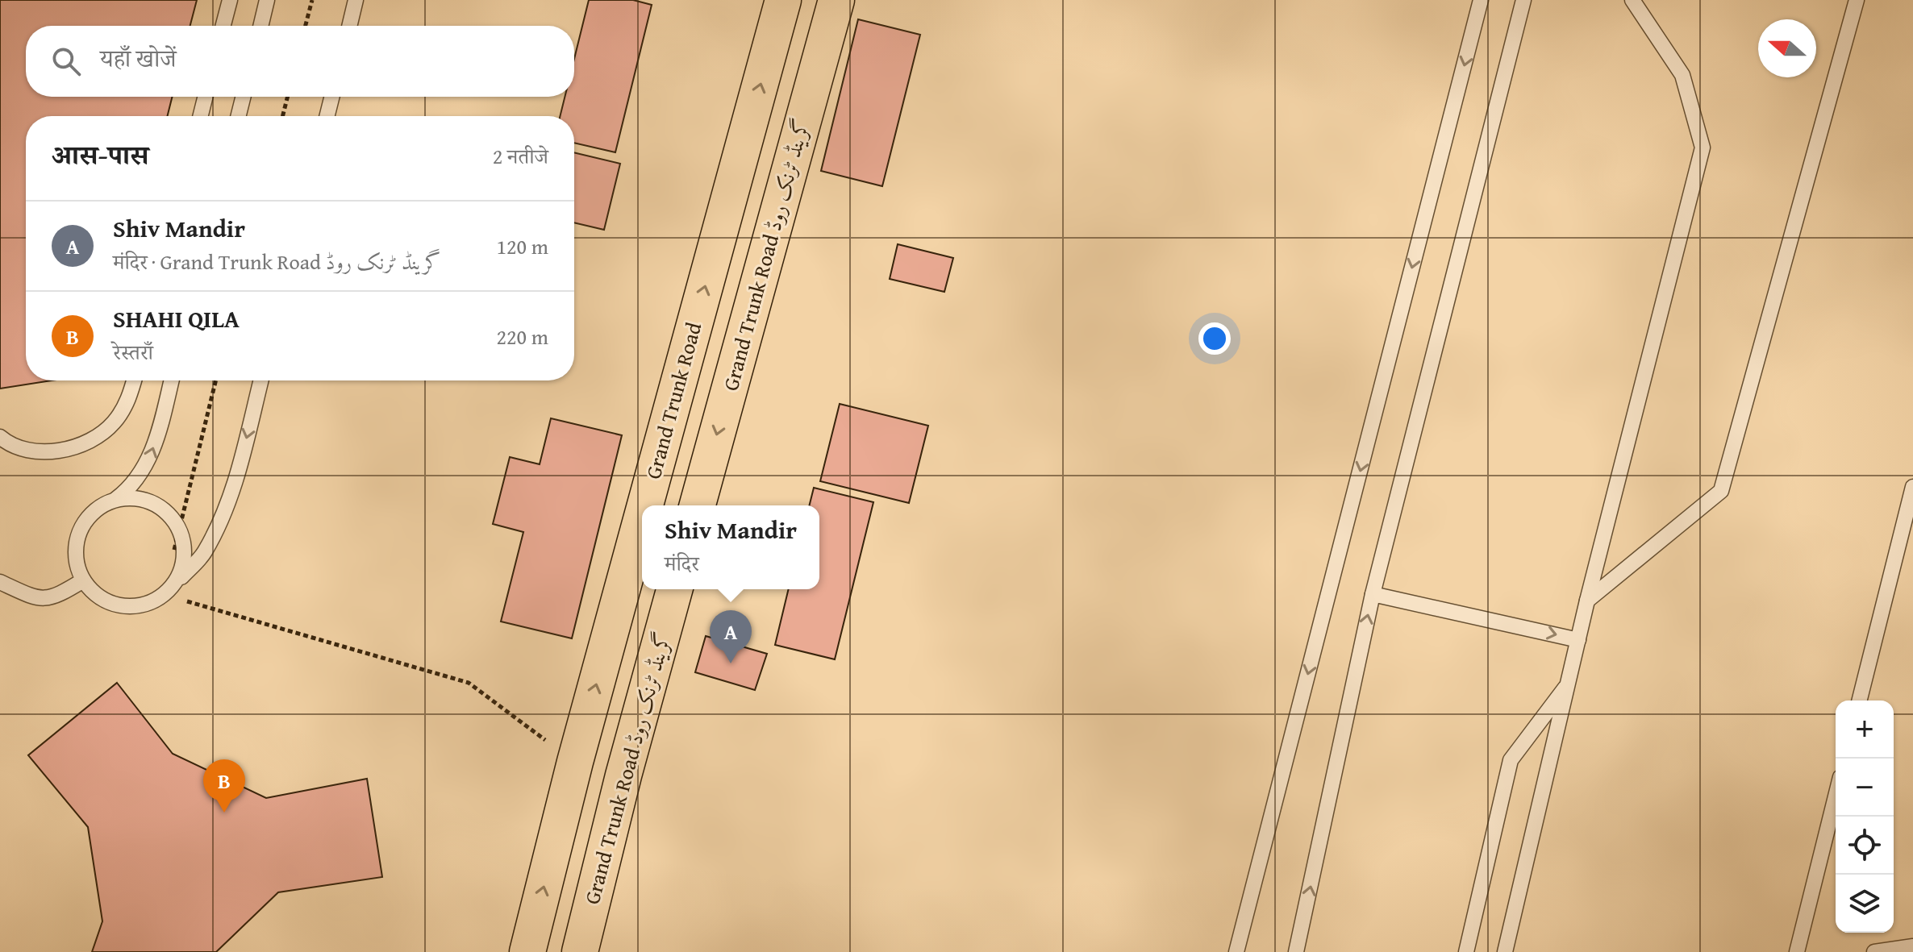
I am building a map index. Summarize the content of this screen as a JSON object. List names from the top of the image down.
{
  "streets": {
    "highway": ["Grand Trunk Road گرینڈ ٹرنک روڈ", "Grand Trunk Road"]
  },
  "one_way": ["Grand Trunk Road گرینڈ ٹرنک روڈ", "Grand Trunk Road"],
  "north": "left",
  "page": {
    "search": "यहाँ खोजें",
    "heading": ["आस-पास", "2 नतीजे"],
    "list": [
      {
        "mark": "A",
        "name": "Shiv Mandir",
        "note": "मंदिर · Grand Trunk Road گرینڈ ٹرنک روڈ",
        "value": "120 m"
      },
      {
        "mark": "B",
        "name": "SHAHI QILA",
        "note": "रेस्तराँ",
        "value": "220 m"
      }
    ],
    "popup": ["Shiv Mandir", "मंदिर"],
    "pins": ["A", "B"],
    "map_buttons": ["+", "−"]
  }
}
